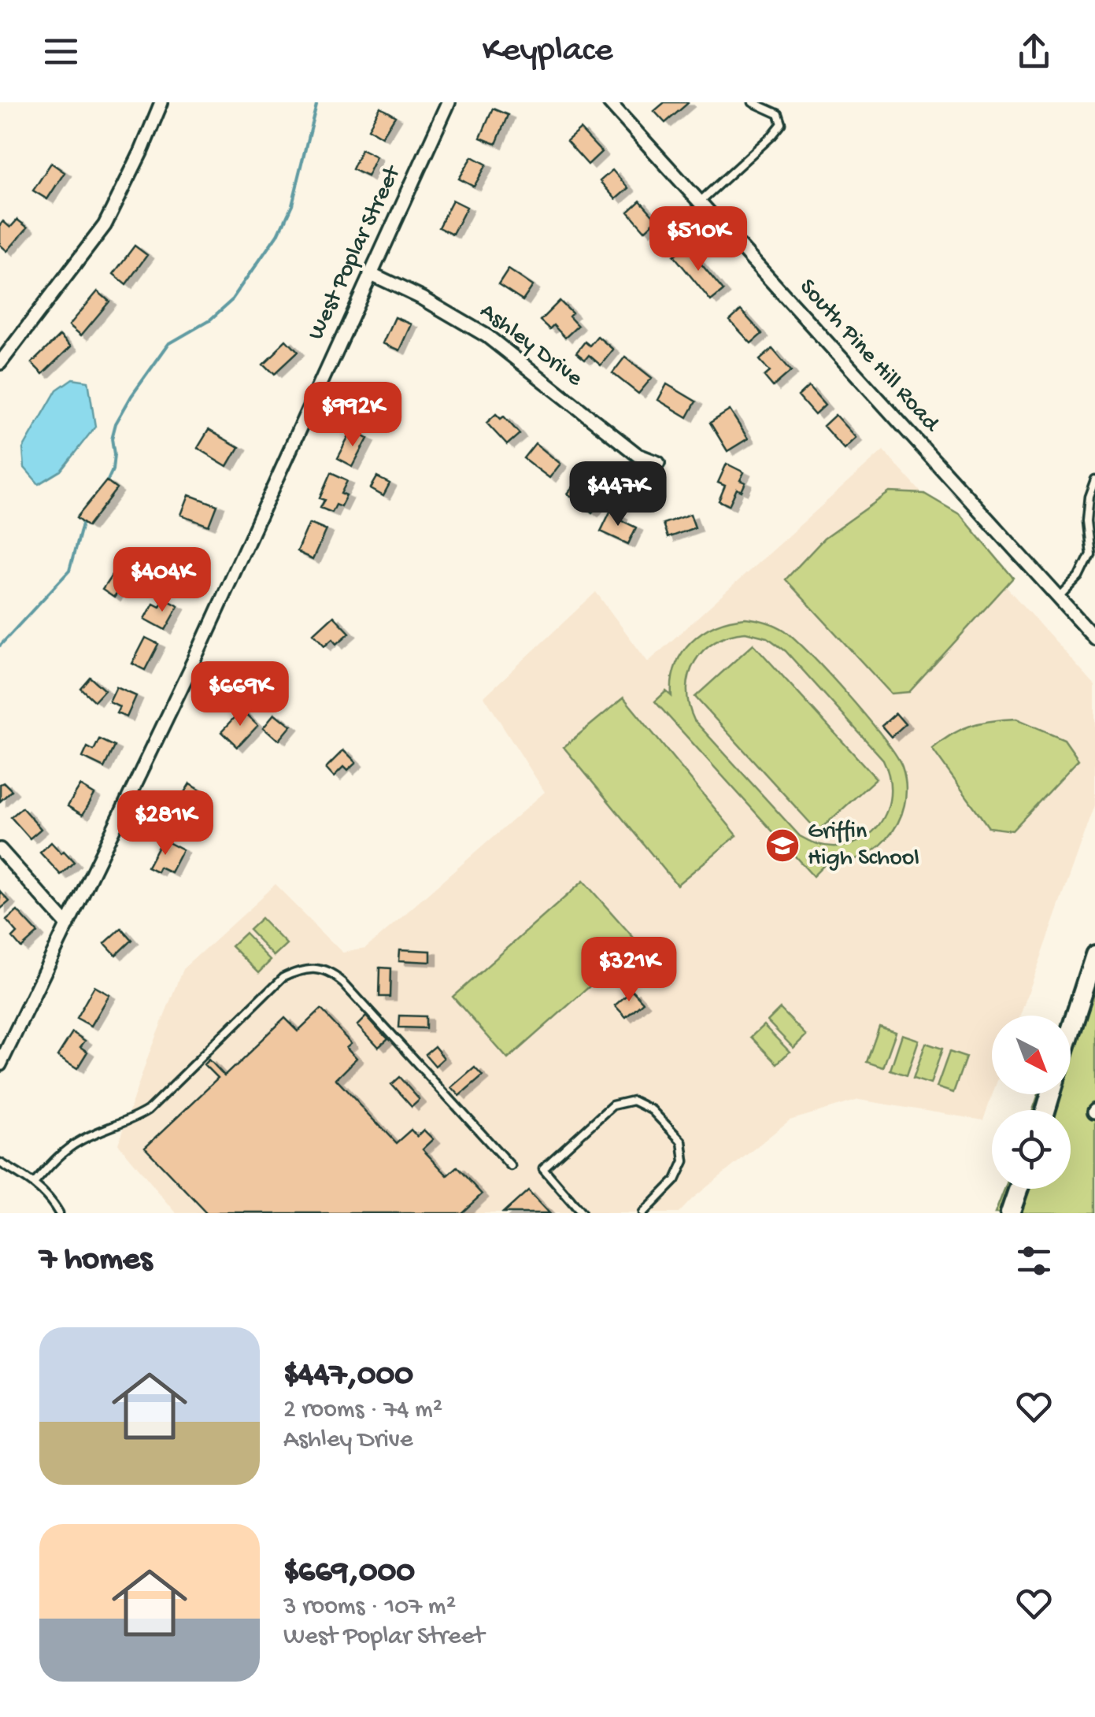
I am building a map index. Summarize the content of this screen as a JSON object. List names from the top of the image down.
{
  "streets": {
    "street": ["West Poplar Street", "Ashley Drive", "South Pine Hill Road"]
  },
  "crossings": [
    ["West Poplar Street", "Ashley Drive"]
  ],
  "places": {
    "school or university": ["Griffin High School"]
  },
  "north": "bottom right",
  "page": {
    "header": "Keyplace",
    "price": [
      "$510K",
      "$992K",
      "$447K",
      "$404K",
      "$669K",
      "$281K",
      "$321K"
    ],
    "heading": "7 homes",
    "list": [
      {
        "name": "$447,000",
        "note": "2 rooms · 74 m² · Ashley Drive"
      },
      {
        "name": "$669,000",
        "note": "3 rooms · 107 m² · West Poplar Street"
      }
    ]
  }
}
